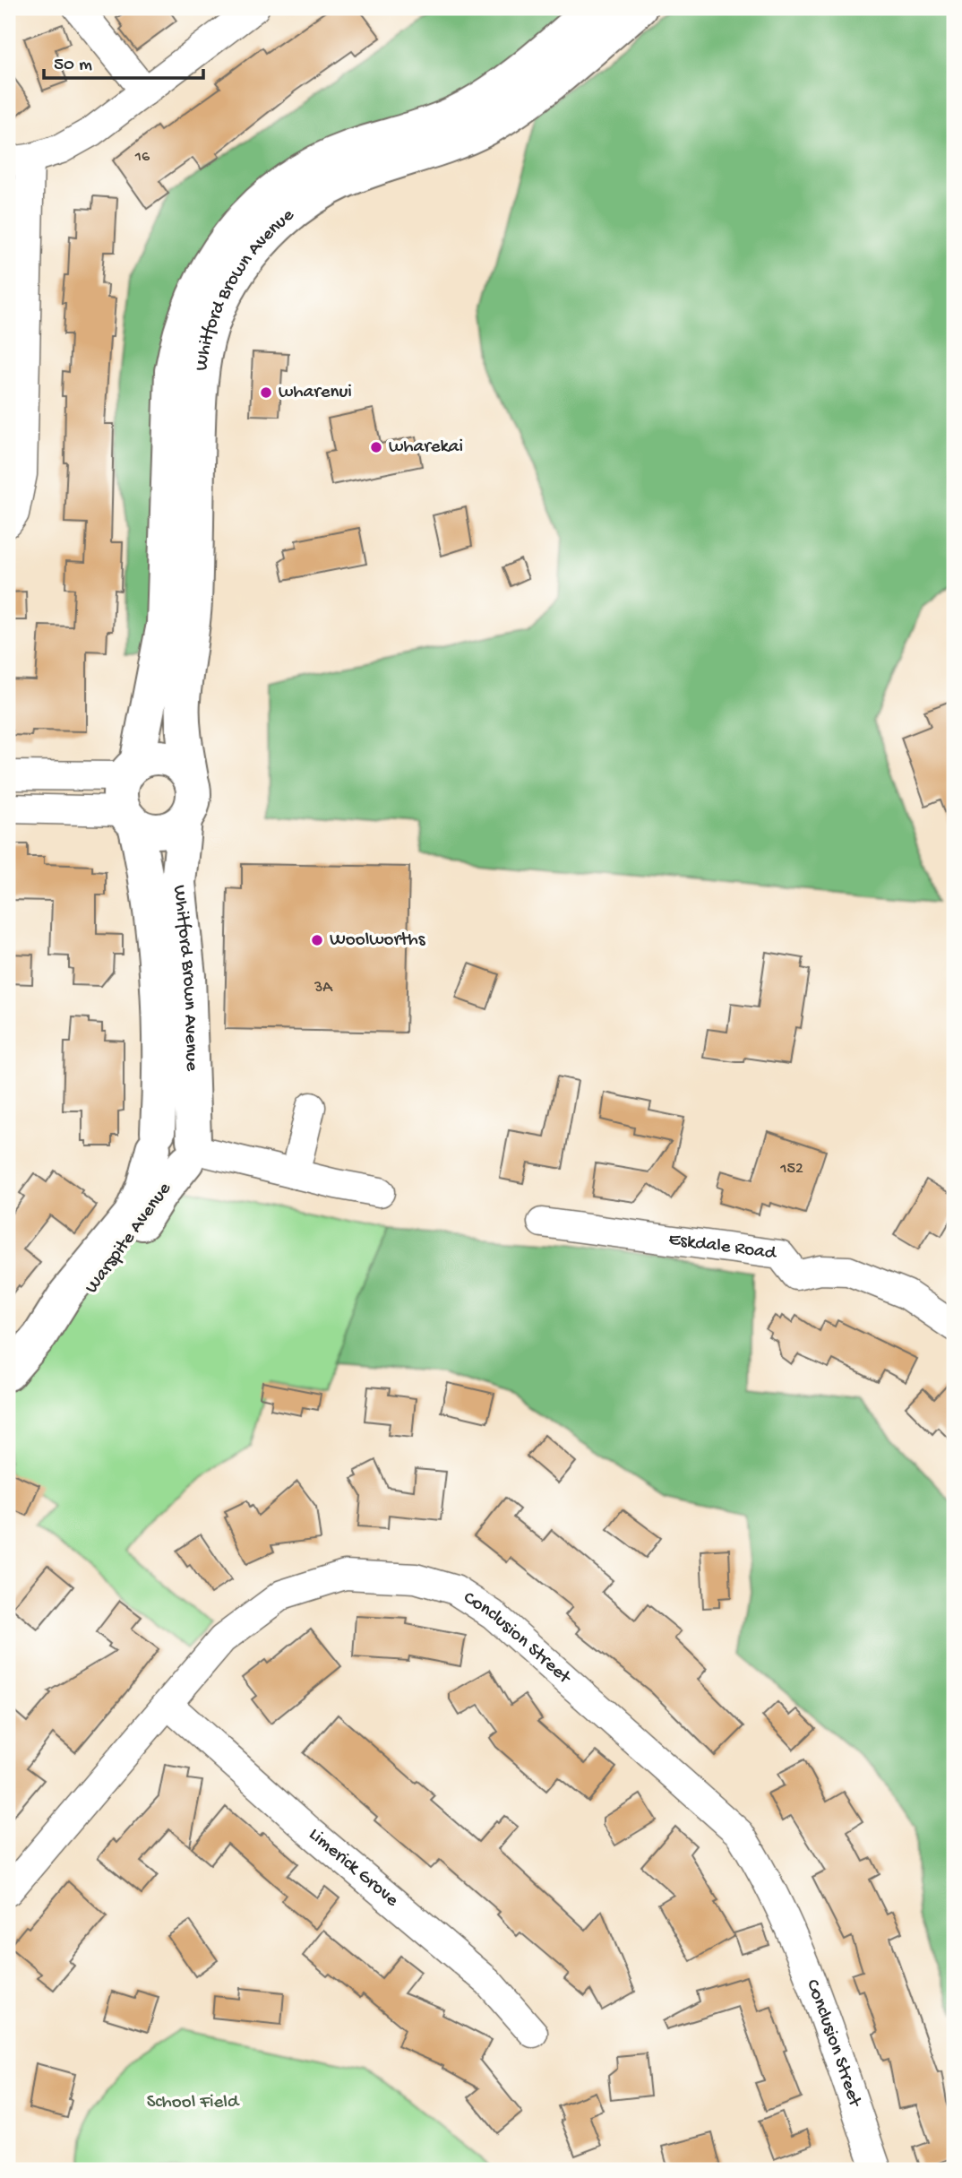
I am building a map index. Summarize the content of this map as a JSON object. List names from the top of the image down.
{
  "streets": {
    "main road": ["Whitford Brown Avenue", "Warspite Avenue"],
    "street": ["Eskdale Road", "Conclusion Street", "Limerick Grove"]
  },
  "crossings": [
    ["Whitford Brown Avenue", "Warspite Avenue"],
    ["Conclusion Street", "Limerick Grove"]
  ],
  "parks": ["School Field"],
  "places": ["wharenui", "wharekai", "Woolworths"],
  "house_numbers": ["16", "3A", "152"],
  "scale_bar": "50 m"
}
